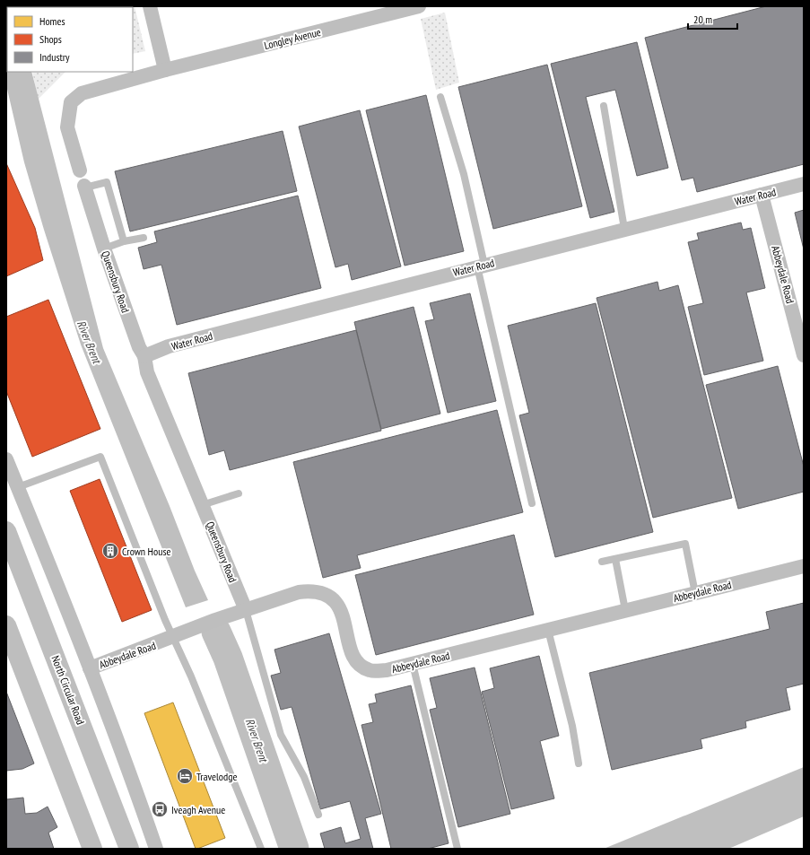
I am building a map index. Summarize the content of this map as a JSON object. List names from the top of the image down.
{
  "streets": {
    "highway": ["North Circular Road"],
    "street": [
      "Longley Avenue",
      "Water Road",
      "Abbeydale Road",
      "Queensbury Road"
    ]
  },
  "crossings": [
    ["Longley Avenue", "Queensbury Road"],
    ["Water Road", "Abbeydale Road"],
    ["Water Road", "Queensbury Road"],
    ["Abbeydale Road", "Queensbury Road"]
  ],
  "water": ["River Brent"],
  "places": {
    "building": ["Crown House"],
    "hotel": ["Travelodge"],
    "bus stop": ["Iveagh Avenue"]
  },
  "legend": ["Homes", "Shops", "Industry"],
  "scale_bar": "20 m"
}
